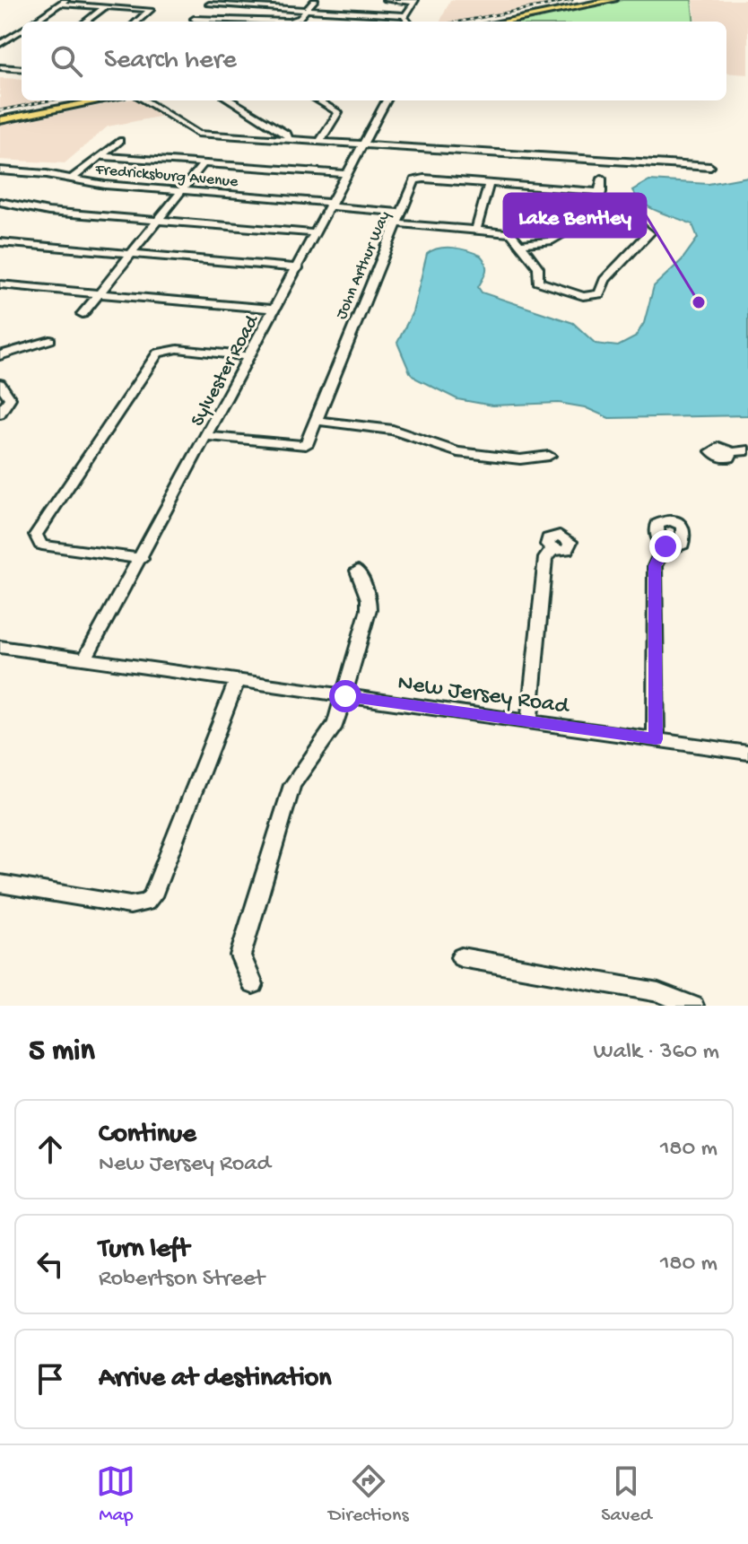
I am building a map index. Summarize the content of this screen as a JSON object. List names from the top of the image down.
{
  "streets": {
    "street": [
      "Fredricksburg Avenue",
      "John Arthur Way",
      "Sylvester Road",
      "New Jersey Road"
    ]
  },
  "crossings": [
    ["Fredricksburg Avenue", "John Arthur Way"],
    ["Fredricksburg Avenue", "Sylvester Road"],
    ["John Arthur Way", "Sylvester Road"],
    ["Sylvester Road", "New Jersey Road"]
  ],
  "places": ["Lake Bentley"],
  "page": {
    "search": "Search here",
    "heading": ["5 min", "Walk · 360 m"],
    "list": [
      ["Continue", "New Jersey Road", "180 m"],
      ["Turn left", "Robertson Street", "180 m"],
      "Arrive at destination"
    ],
    "nav": ["Map", "Directions", "Saved"]
  }
}
